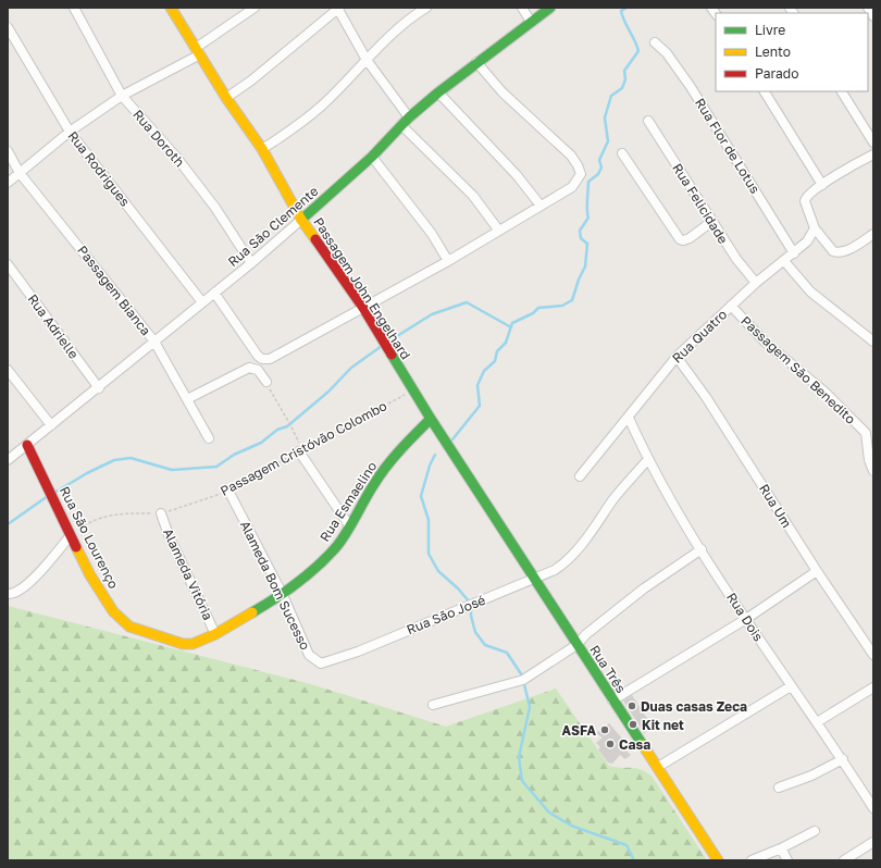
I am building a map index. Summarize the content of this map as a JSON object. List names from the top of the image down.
{
  "streets": {
    "main road": [
      "Rua São Clemente",
      "Passagem John Engelhard",
      "Rua Esmaelino",
      "Rua São Lourenço",
      "Rua Três"
    ],
    "street": [
      "Rua Doroth",
      "Rua Flor de Lotus",
      "Rua Rodrigues",
      "Rua Felicidade",
      "Passagem Bianca",
      "Rua Adrielle",
      "Rua Quatro",
      "Passagem São Benedito",
      "Rua Um",
      "Alameda Vitória",
      "Alameda Bom Sucesso",
      "Rua São José",
      "Rua Dois"
    ],
    "path": ["Passagem Cristóvão Colombo"]
  },
  "crossings": [
    ["Rua Doroth", "Rua São Clemente"],
    ["Rua Flor de Lotus", "Rua Quatro"],
    ["Rua Rodrigues", "Rua São Clemente"],
    ["Rua Felicidade", "Rua Quatro"],
    ["Rua São Clemente", "Passagem John Engelhard"],
    ["Rua São Clemente", "Passagem Bianca"],
    ["Rua São Clemente", "Rua Adrielle"],
    ["Rua São Clemente", "Rua São Lourenço"],
    ["Passagem John Engelhard", "Passagem Cristóvão Colombo"],
    ["Passagem John Engelhard", "Rua Esmaelino"],
    ["Passagem John Engelhard", "Rua São José"],
    ["Passagem John Engelhard", "Rua Três"],
    ["Rua Quatro", "Passagem São Benedito"],
    ["Rua Quatro", "Rua Um"],
    ["Rua Quatro", "Rua Dois"],
    ["Passagem Cristóvão Colombo", "Rua São Lourenço"],
    ["Passagem Cristóvão Colombo", "Alameda Vitória"],
    ["Passagem Cristóvão Colombo", "Alameda Bom Sucesso"],
    ["Rua Esmaelino", "Rua São Lourenço"],
    ["Rua Esmaelino", "Alameda Vitória"],
    ["Rua Esmaelino", "Alameda Bom Sucesso"],
    ["Rua São Lourenço", "Alameda Vitória"],
    ["Alameda Bom Sucesso", "Rua São José"],
    ["Rua São José", "Rua Dois"],
    ["Rua São José", "Rua Três"]
  ],
  "places": [
    "Duas casas Zeca",
    "Kit net",
    "ASFA",
    "Casa"
  ],
  "legend": ["Livre", "Lento", "Parado"]
}
